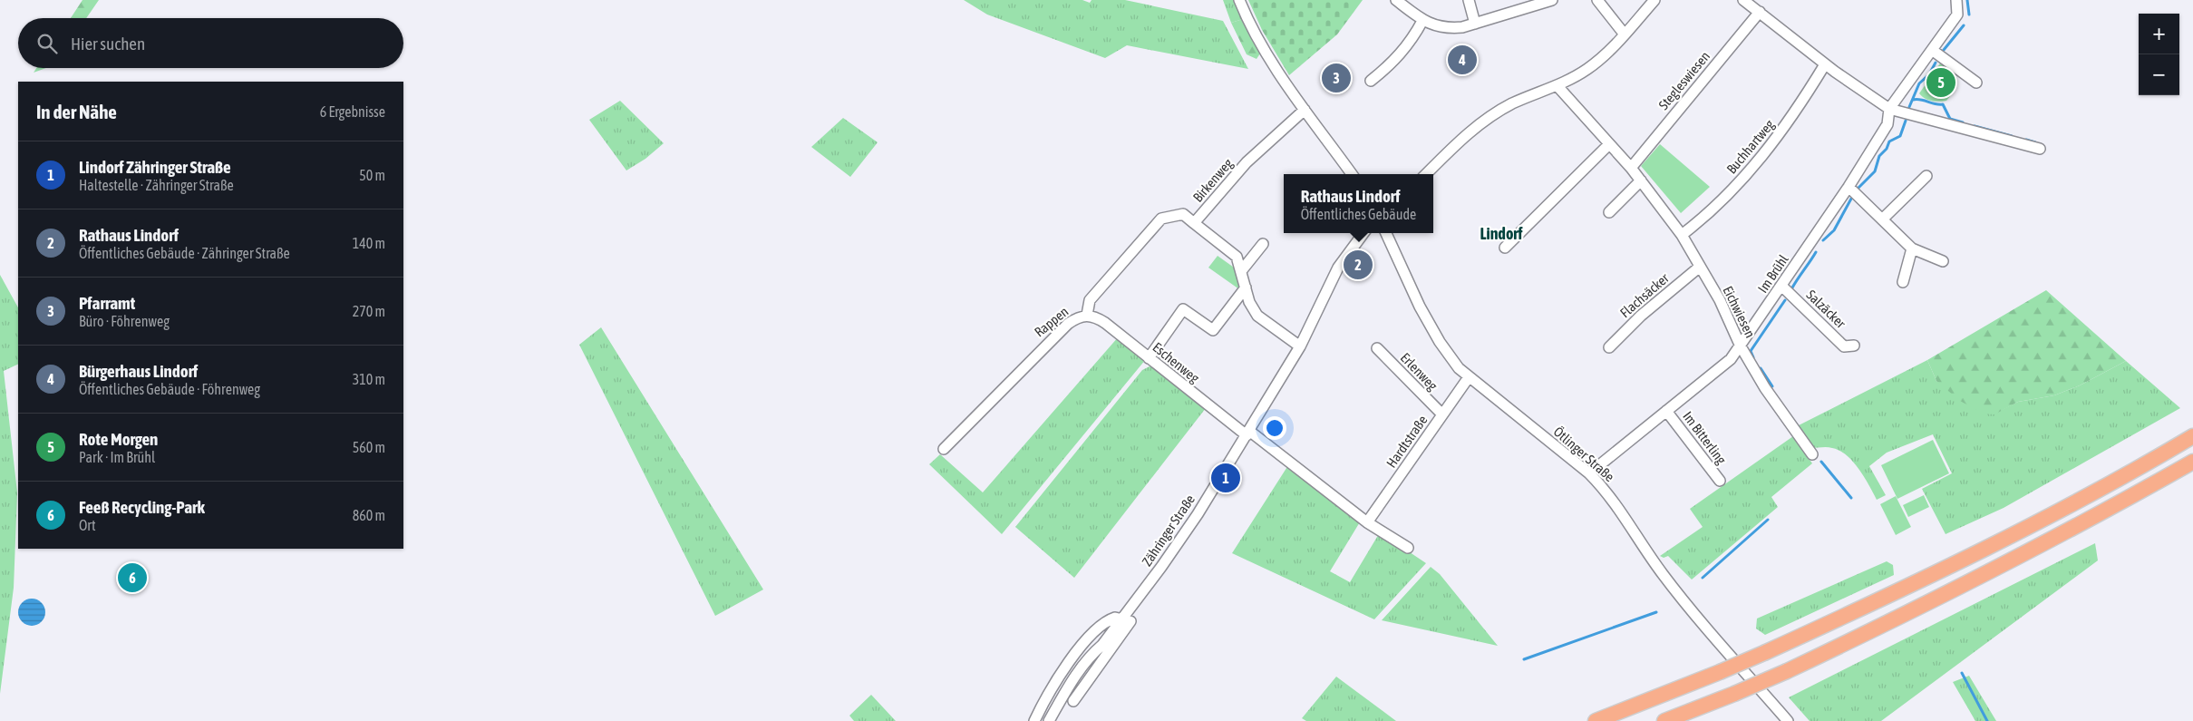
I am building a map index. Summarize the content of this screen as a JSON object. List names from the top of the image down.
{
  "streets": {
    "street": [
      "Stegleswiesen",
      "Buchhartweg",
      "Birkenweg",
      "Im Brühl",
      "Flachsäcker",
      "Salzäcker",
      "Eichwiesen",
      "Rappen",
      "Eschenweg",
      "Erlenweg",
      "Im Bitterling",
      "Hardtstraße",
      "Ötlinger Straße",
      "Zähringer Straße"
    ]
  },
  "crossings": [
    ["Stegleswiesen", "Eichwiesen"],
    ["Buchhartweg", "Eichwiesen"],
    ["Birkenweg", "Rappen"],
    ["Birkenweg", "Zähringer Straße"],
    ["Im Brühl", "Salzäcker"],
    ["Im Brühl", "Eichwiesen"],
    ["Im Brühl", "Im Bitterling"],
    ["Im Brühl", "Ötlinger Straße"],
    ["Flachsäcker", "Eichwiesen"],
    ["Rappen", "Eschenweg"],
    ["Eschenweg", "Zähringer Straße"],
    ["Erlenweg", "Hardtstraße"],
    ["Hardtstraße", "Ötlinger Straße"]
  ],
  "districts": ["Lindorf"],
  "page": {
    "map_buttons": ["+", "−"],
    "search": "Hier suchen",
    "pins": [
      "4",
      "3",
      "5",
      "2",
      "1",
      "6"
    ],
    "heading": ["In der Nähe", "6 Ergebnisse"],
    "list": [
      {
        "mark": "1",
        "name": "Lindorf Zähringer Straße",
        "note": "Haltestelle · Zähringer Straße",
        "value": "50 m"
      },
      {
        "mark": "2",
        "name": "Rathaus Lindorf",
        "note": "Öffentliches Gebäude · Zähringer Straße",
        "value": "140 m"
      },
      {
        "mark": "3",
        "name": "Pfarramt",
        "note": "Büro · Föhrenweg",
        "value": "270 m"
      },
      {
        "mark": "4",
        "name": "Bürgerhaus Lindorf",
        "note": "Öffentliches Gebäude · Föhrenweg",
        "value": "310 m"
      },
      {
        "mark": "5",
        "name": "Rote Morgen",
        "note": "Park · Im Brühl",
        "value": "560 m"
      },
      {
        "mark": "6",
        "name": "Feeß Recycling-Park",
        "note": "Ort",
        "value": "860 m"
      }
    ],
    "popup": ["Rathaus Lindorf", "Öffentliches Gebäude"]
  }
}
